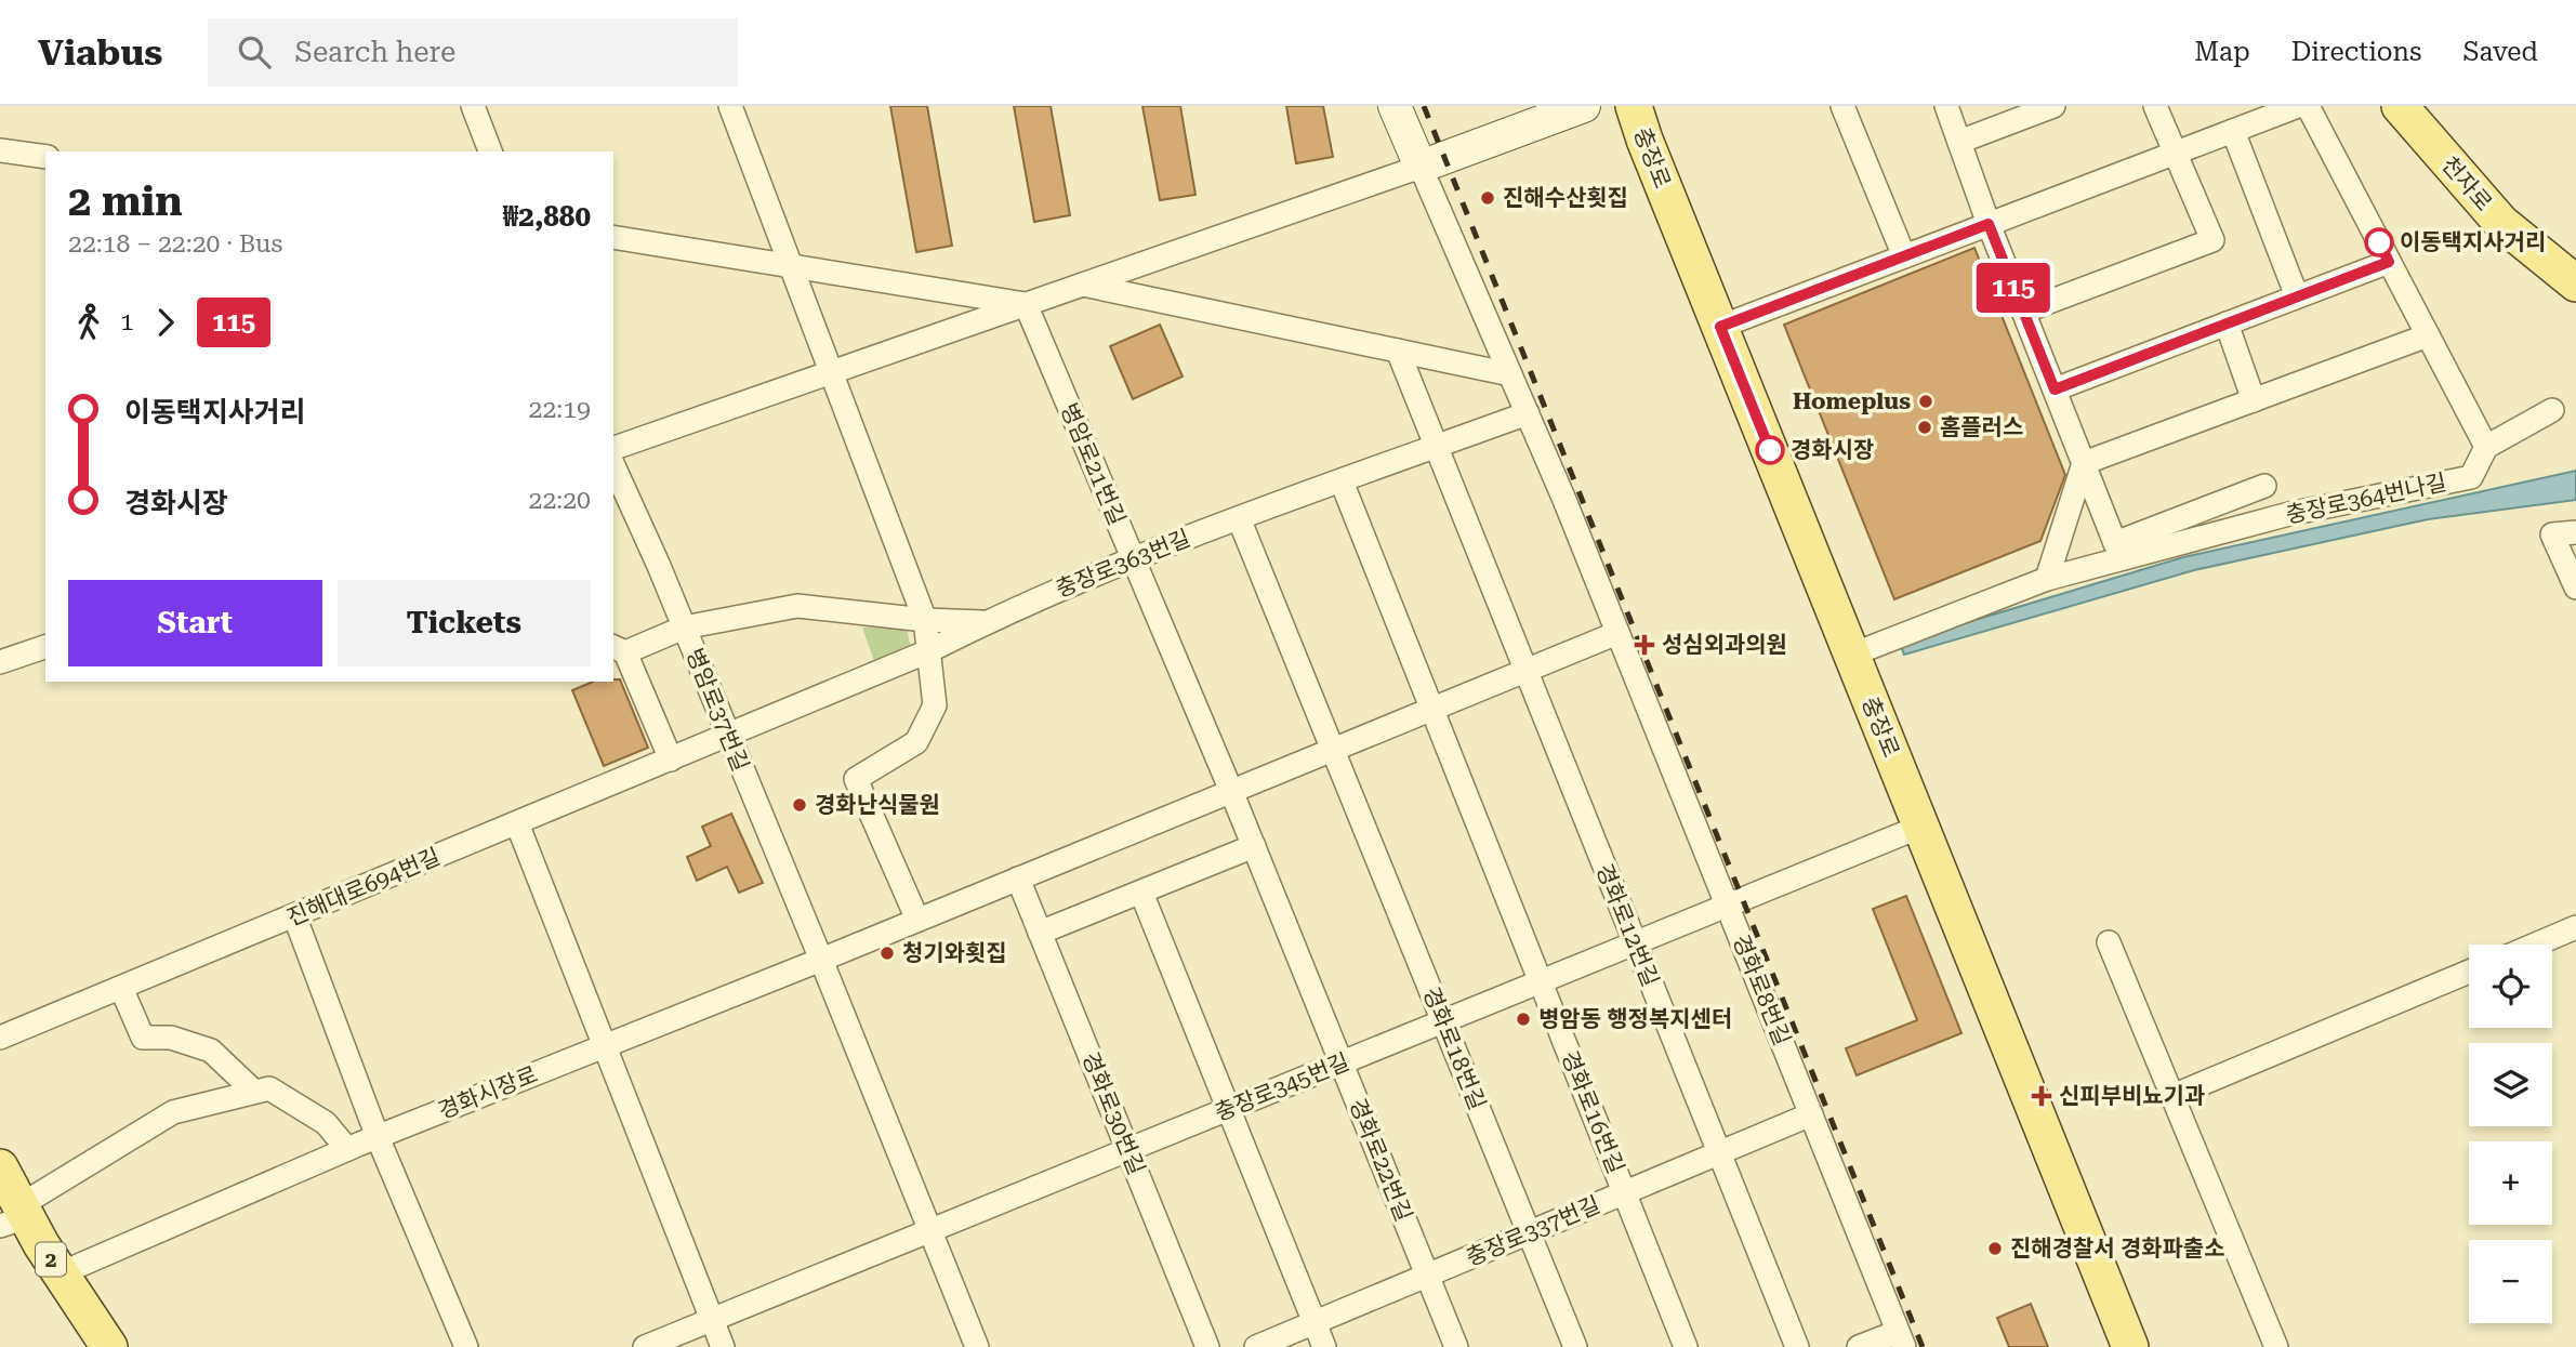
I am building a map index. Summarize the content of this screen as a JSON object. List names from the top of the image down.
{
  "streets": {
    "main road": ["충장로", "천자로", "2"],
    "street": [
      "병암로21번길",
      "충장로364번나길",
      "충장로363번길",
      "병암로37번길",
      "진해대로694번길",
      "경화로12번길",
      "경화로8번길",
      "경화로18번길",
      "충장로345번길",
      "경화시장로",
      "경화로16번길",
      "경화로30번길",
      "경화로22번길",
      "충장로337번길"
    ]
  },
  "crossings": [
    ["충장로", "충장로345번길"],
    ["병암로21번길", "충장로363번길"],
    ["병암로21번길", "경화시장로"],
    ["병암로21번길", "경화로22번길"],
    ["충장로363번길", "병암로37번길"],
    ["충장로363번길", "진해대로694번길"],
    ["충장로363번길", "경화로8번길"],
    ["병암로37번길", "진해대로694번길"],
    ["병암로37번길", "충장로345번길"],
    ["병암로37번길", "경화시장로"],
    ["경화로12번길", "충장로345번길"],
    ["경화로12번길", "경화시장로"],
    ["경화로12번길", "충장로337번길"],
    ["경화로8번길", "충장로345번길"],
    ["경화로8번길", "경화시장로"],
    ["경화로8번길", "충장로337번길"],
    ["경화로18번길", "충장로345번길"],
    ["경화로18번길", "경화시장로"],
    ["경화로18번길", "충장로337번길"],
    ["충장로345번길", "경화로16번길"],
    ["충장로345번길", "경화로30번길"],
    ["충장로345번길", "경화로22번길"],
    ["경화시장로", "경화로16번길"],
    ["경화시장로", "경화로30번길"],
    ["경화시장로", "경화로22번길"],
    ["경화시장로", "2"],
    ["경화로16번길", "충장로337번길"],
    ["경화로22번길", "충장로337번길"]
  ],
  "places": {
    "other": [
      "진해수산횟집",
      "이동택지사거리",
      "Homeplus",
      "홈플러스",
      "경화시장",
      "경화난식물원",
      "청기와횟집",
      "병암동 행정복지센터",
      "진해경찰서 경화파출소"
    ],
    "health": ["성심외과의원", "신피부비뇨기과"]
  },
  "lines": ["bus line 115"],
  "page": {
    "header": "Viabus",
    "search": "Search here",
    "nav": ["Map", "Directions", "Saved"],
    "on_map": "115",
    "heading": ["2 min", "22:18 – 22:20 · Bus", "₩2,880"],
    "legs": ["1", "115"],
    "list": [
      {
        "name": "이동택지사거리",
        "value": "22:19"
      },
      {
        "name": "경화시장",
        "value": "22:20"
      }
    ],
    "buttons": ["Start", "Tickets"],
    "map_buttons": ["+", "−"]
  }
}
